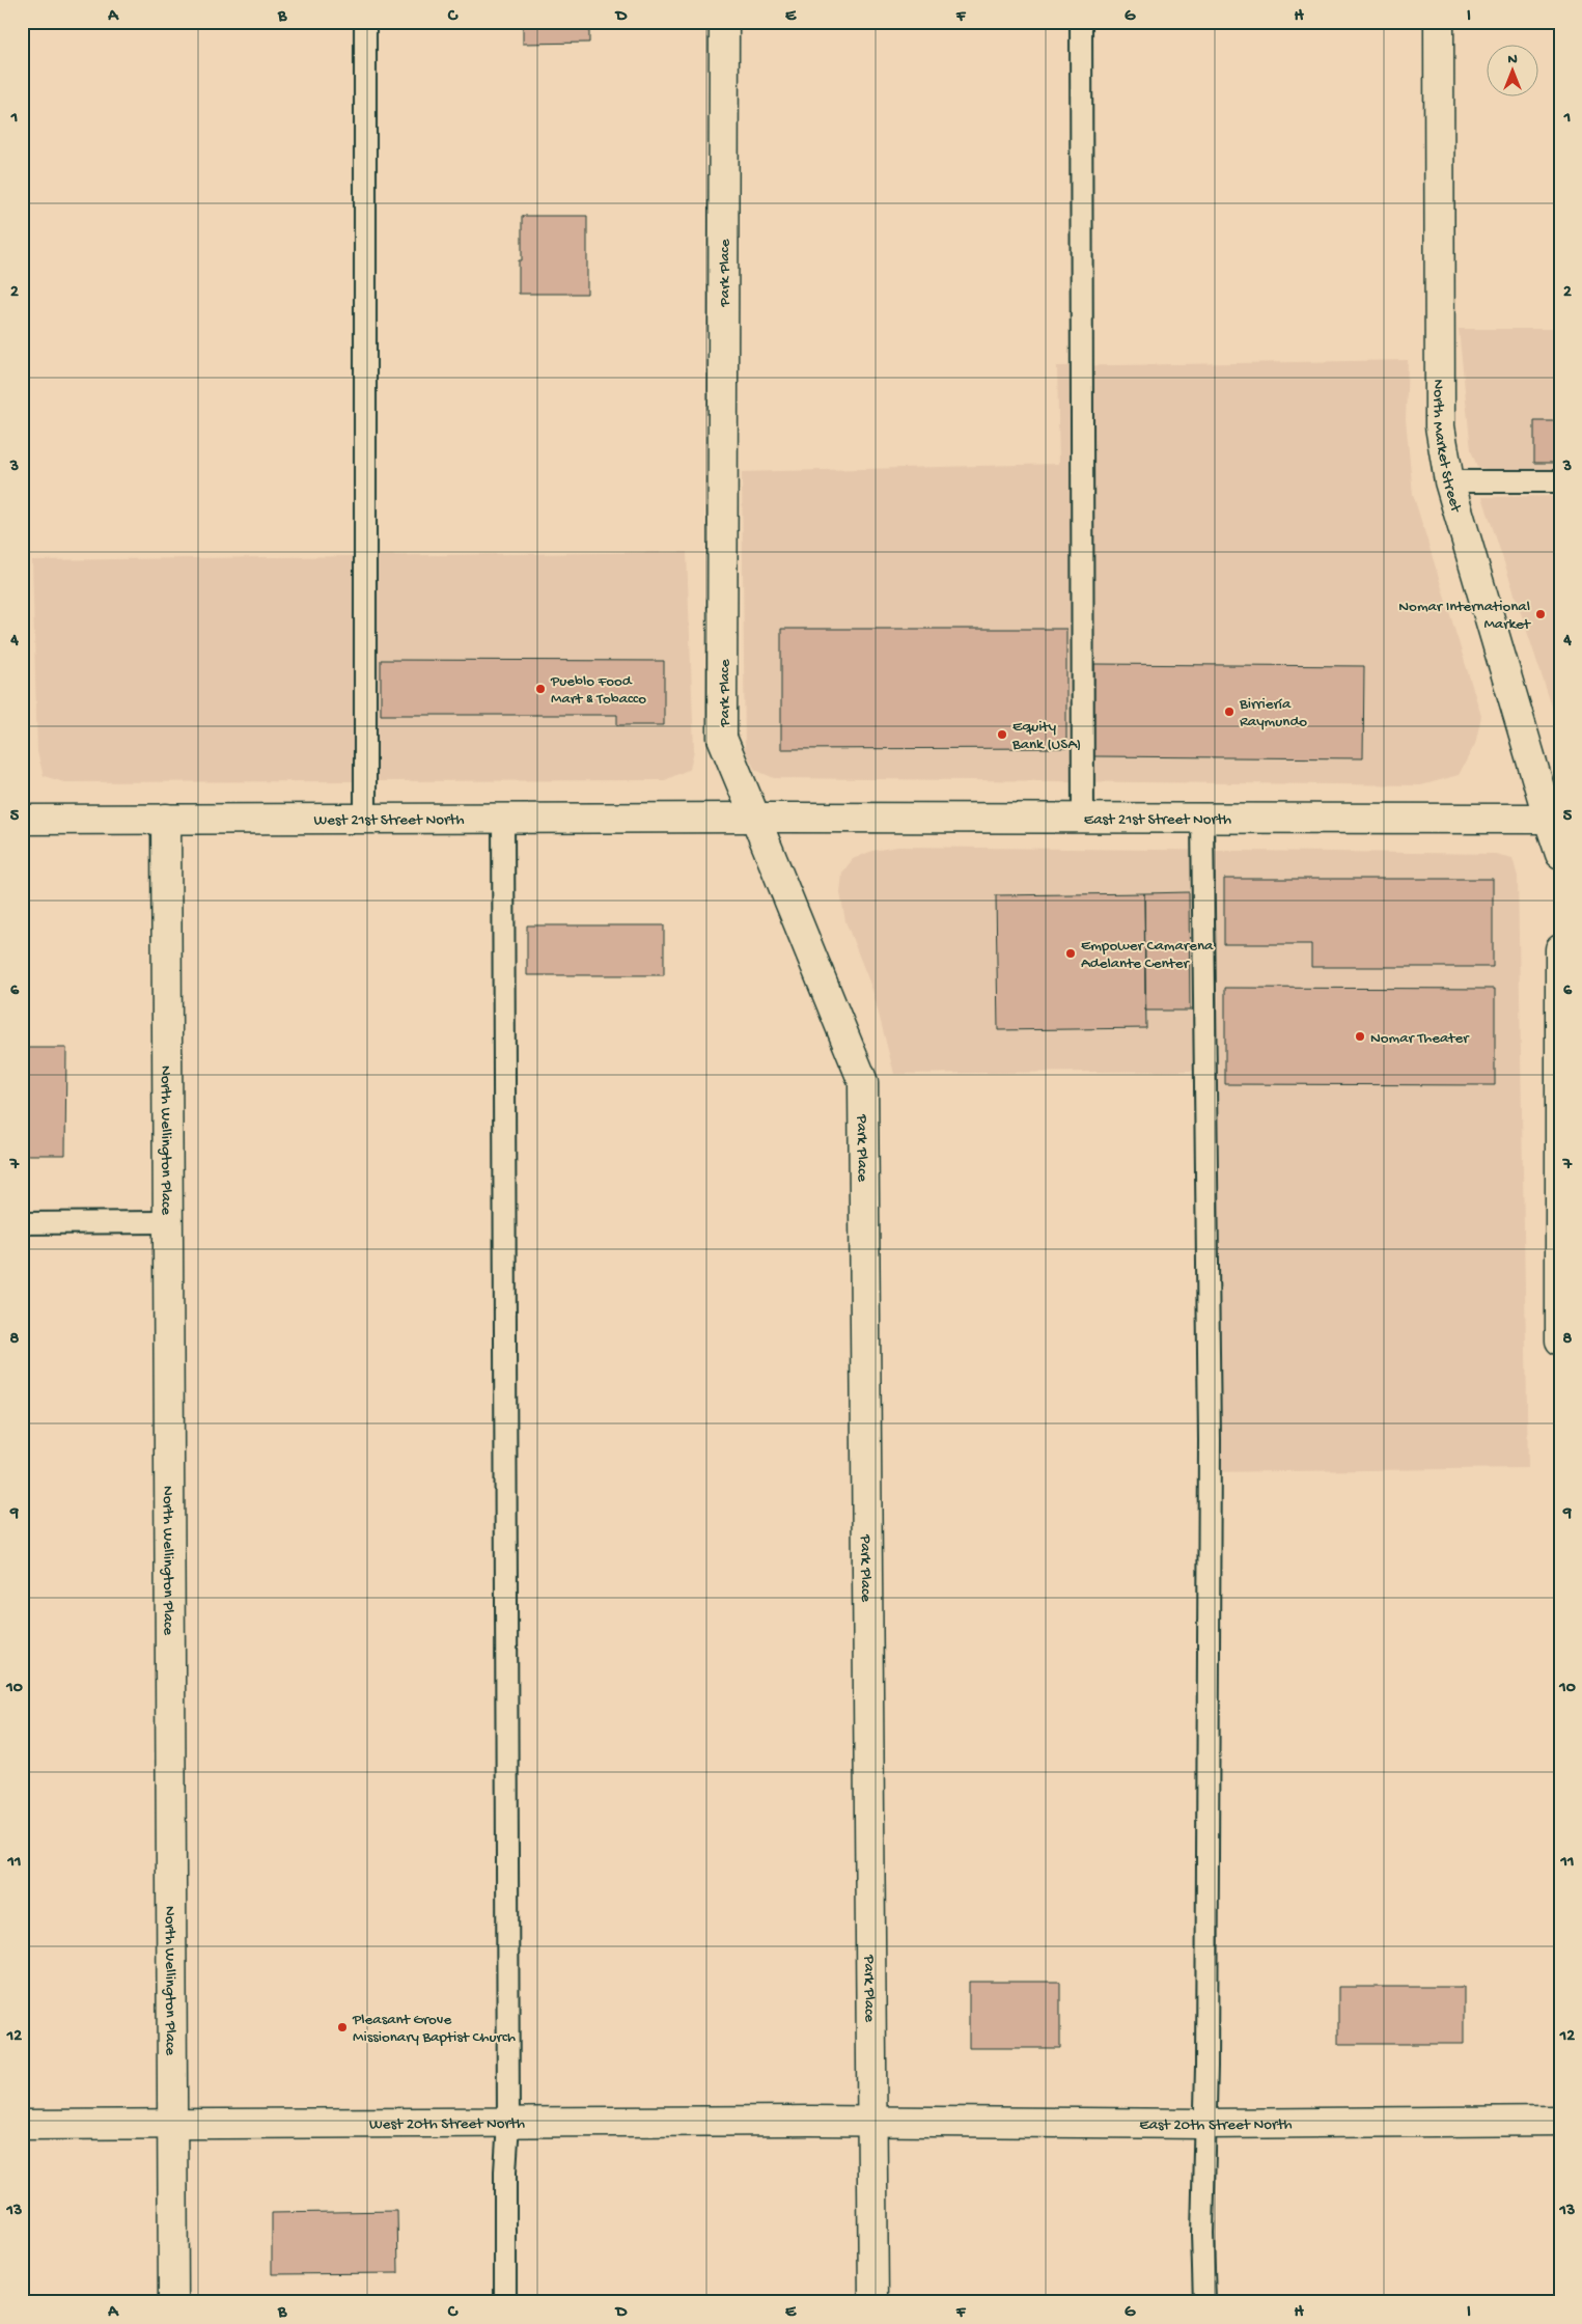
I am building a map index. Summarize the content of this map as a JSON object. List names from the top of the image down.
{
  "streets": {
    "street": [
      "Park Place",
      "North Market Street",
      "West 21st Street North",
      "East 21st Street North",
      "North Wellington Place",
      "East 20th Street North",
      "West 20th Street North"
    ]
  },
  "crossings": [
    ["Park Place", "West 21st Street North"],
    ["Park Place", "East 21st Street North"],
    ["Park Place", "East 20th Street North"],
    ["Park Place", "West 20th Street North"],
    ["North Market Street", "East 21st Street North"],
    ["West 21st Street North", "East 21st Street North"],
    ["West 21st Street North", "North Wellington Place"],
    ["North Wellington Place", "West 20th Street North"],
    ["East 20th Street North", "West 20th Street North"]
  ],
  "places": [
    "Nomar International Market",
    "Pueblo Food Mart & Tobacco",
    "Birriería Raymundo",
    "Equity Bank (USA)",
    "Empower Camarena Adelante Center",
    "Nomar Theater",
    "Pleasant Grove Missionary Baptist Church"
  ],
  "north": "top",
  "grid": {
    "columns": [
      "A",
      "B",
      "C",
      "D",
      "E",
      "F",
      "G",
      "H",
      "I"
    ],
    "rows": [
      "1",
      "2",
      "3",
      "4",
      "5",
      "6",
      "7",
      "8",
      "9",
      "10",
      "11",
      "12",
      "13"
    ]
  }
}
